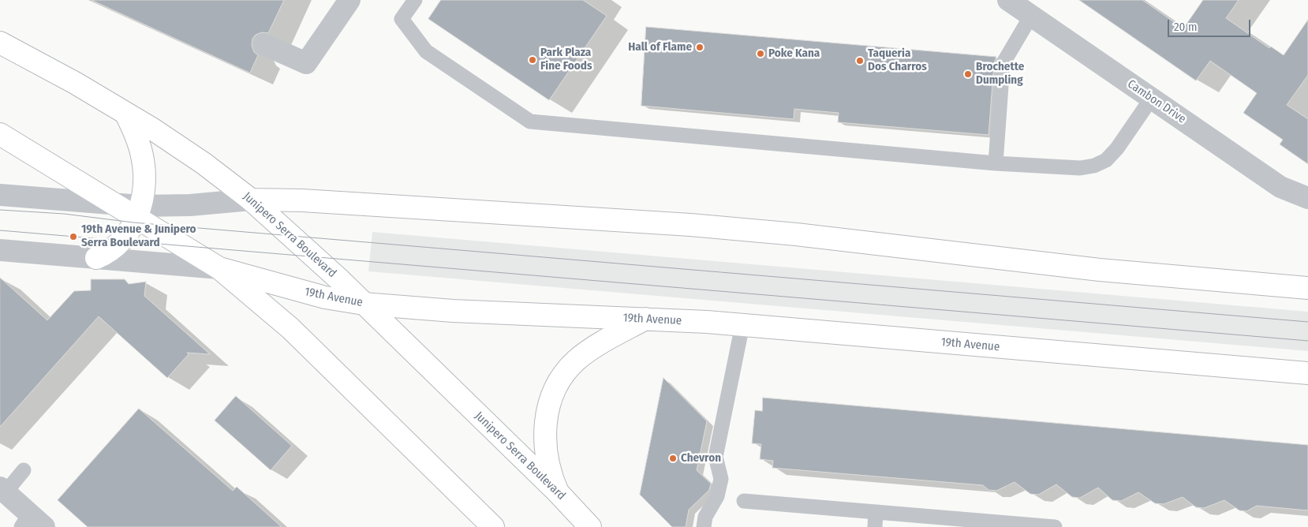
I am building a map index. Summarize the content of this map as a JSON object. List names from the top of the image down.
{
  "streets": {
    "main road": ["Junipero Serra Boulevard", "19th Avenue"],
    "street": ["Cambon Drive"]
  },
  "crossings": [
    ["Junipero Serra Boulevard", "19th Avenue"]
  ],
  "places": [
    "Hall of Flame",
    "Poke Kana",
    "Park Plaza Fine Foods",
    "Taqueria Dos Charros",
    "Brochette Dumpling",
    "19th Avenue & Junipero Serra Boulevard",
    "Chevron"
  ],
  "scale_bar": "20 m"
}
